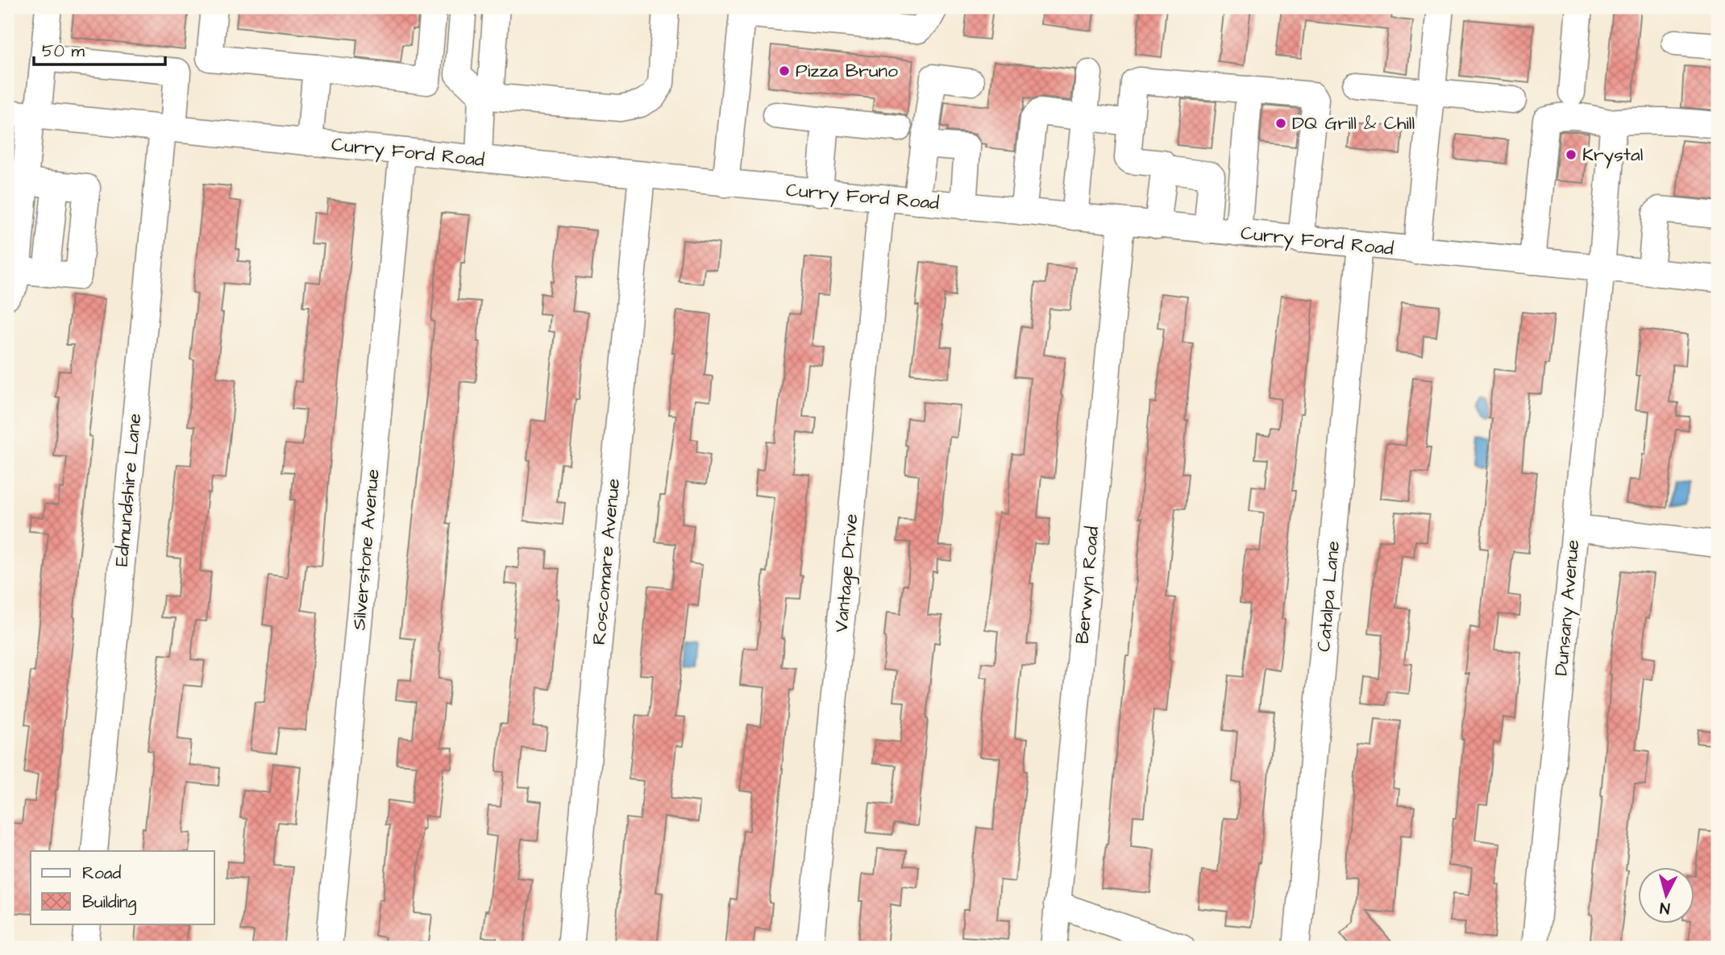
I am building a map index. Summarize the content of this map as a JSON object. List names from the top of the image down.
{
  "streets": {
    "street": [
      "Curry Ford Road",
      "Edmundshire Lane",
      "Silverstone Avenue",
      "Roscomare Avenue",
      "Vantage Drive",
      "Berwyn Road",
      "Catalpa Lane",
      "Dunsany Avenue"
    ]
  },
  "crossings": [
    ["Curry Ford Road", "Edmundshire Lane"],
    ["Curry Ford Road", "Silverstone Avenue"],
    ["Curry Ford Road", "Roscomare Avenue"],
    ["Curry Ford Road", "Vantage Drive"],
    ["Curry Ford Road", "Berwyn Road"],
    ["Curry Ford Road", "Catalpa Lane"],
    ["Curry Ford Road", "Dunsany Avenue"]
  ],
  "places": ["Pizza Bruno", "DQ Grill & Chill", "Krystal"],
  "legend": ["Road", "Building"],
  "scale_bar": "50 m",
  "north": "bottom"
}
